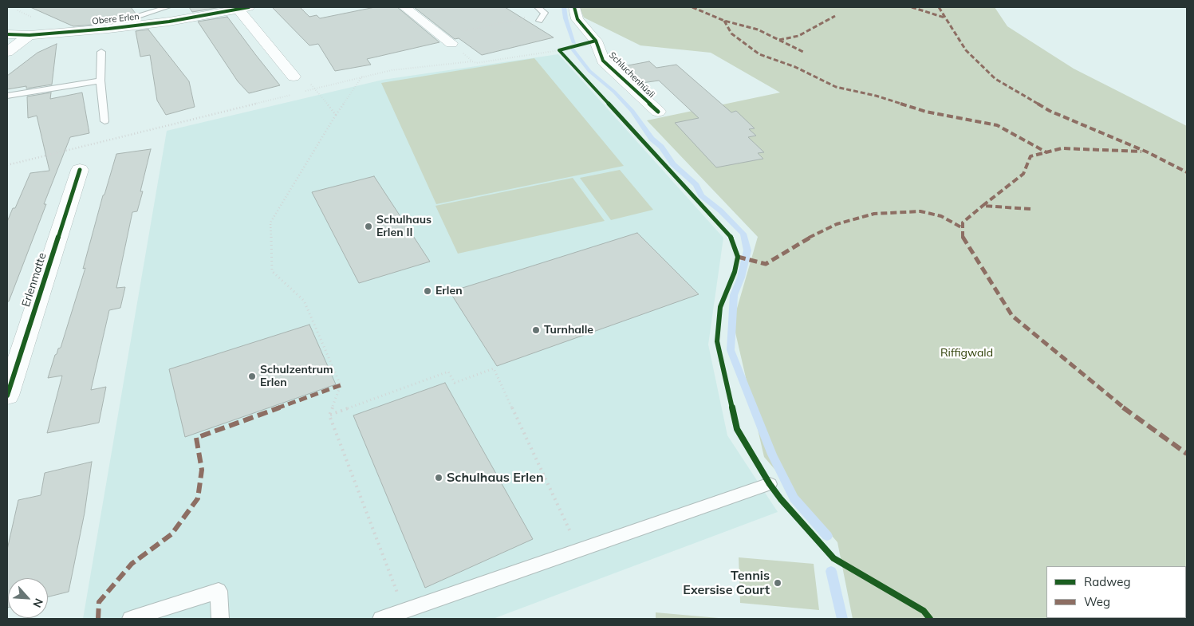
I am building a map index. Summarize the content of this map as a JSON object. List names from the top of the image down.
{
  "streets": {
    "street": ["Obere Erlen", "Schluchenhüsli", "Erlenmatte"]
  },
  "parks": ["Riffigwald"],
  "places": [
    "Schulhaus Erlen II",
    "Erlen",
    "Turnhalle",
    "Schulzentrum Erlen",
    "Schulhaus Erlen",
    "Tennis Exersise Court"
  ],
  "legend": ["Radweg", "Weg"],
  "north": "bottom right"
}
